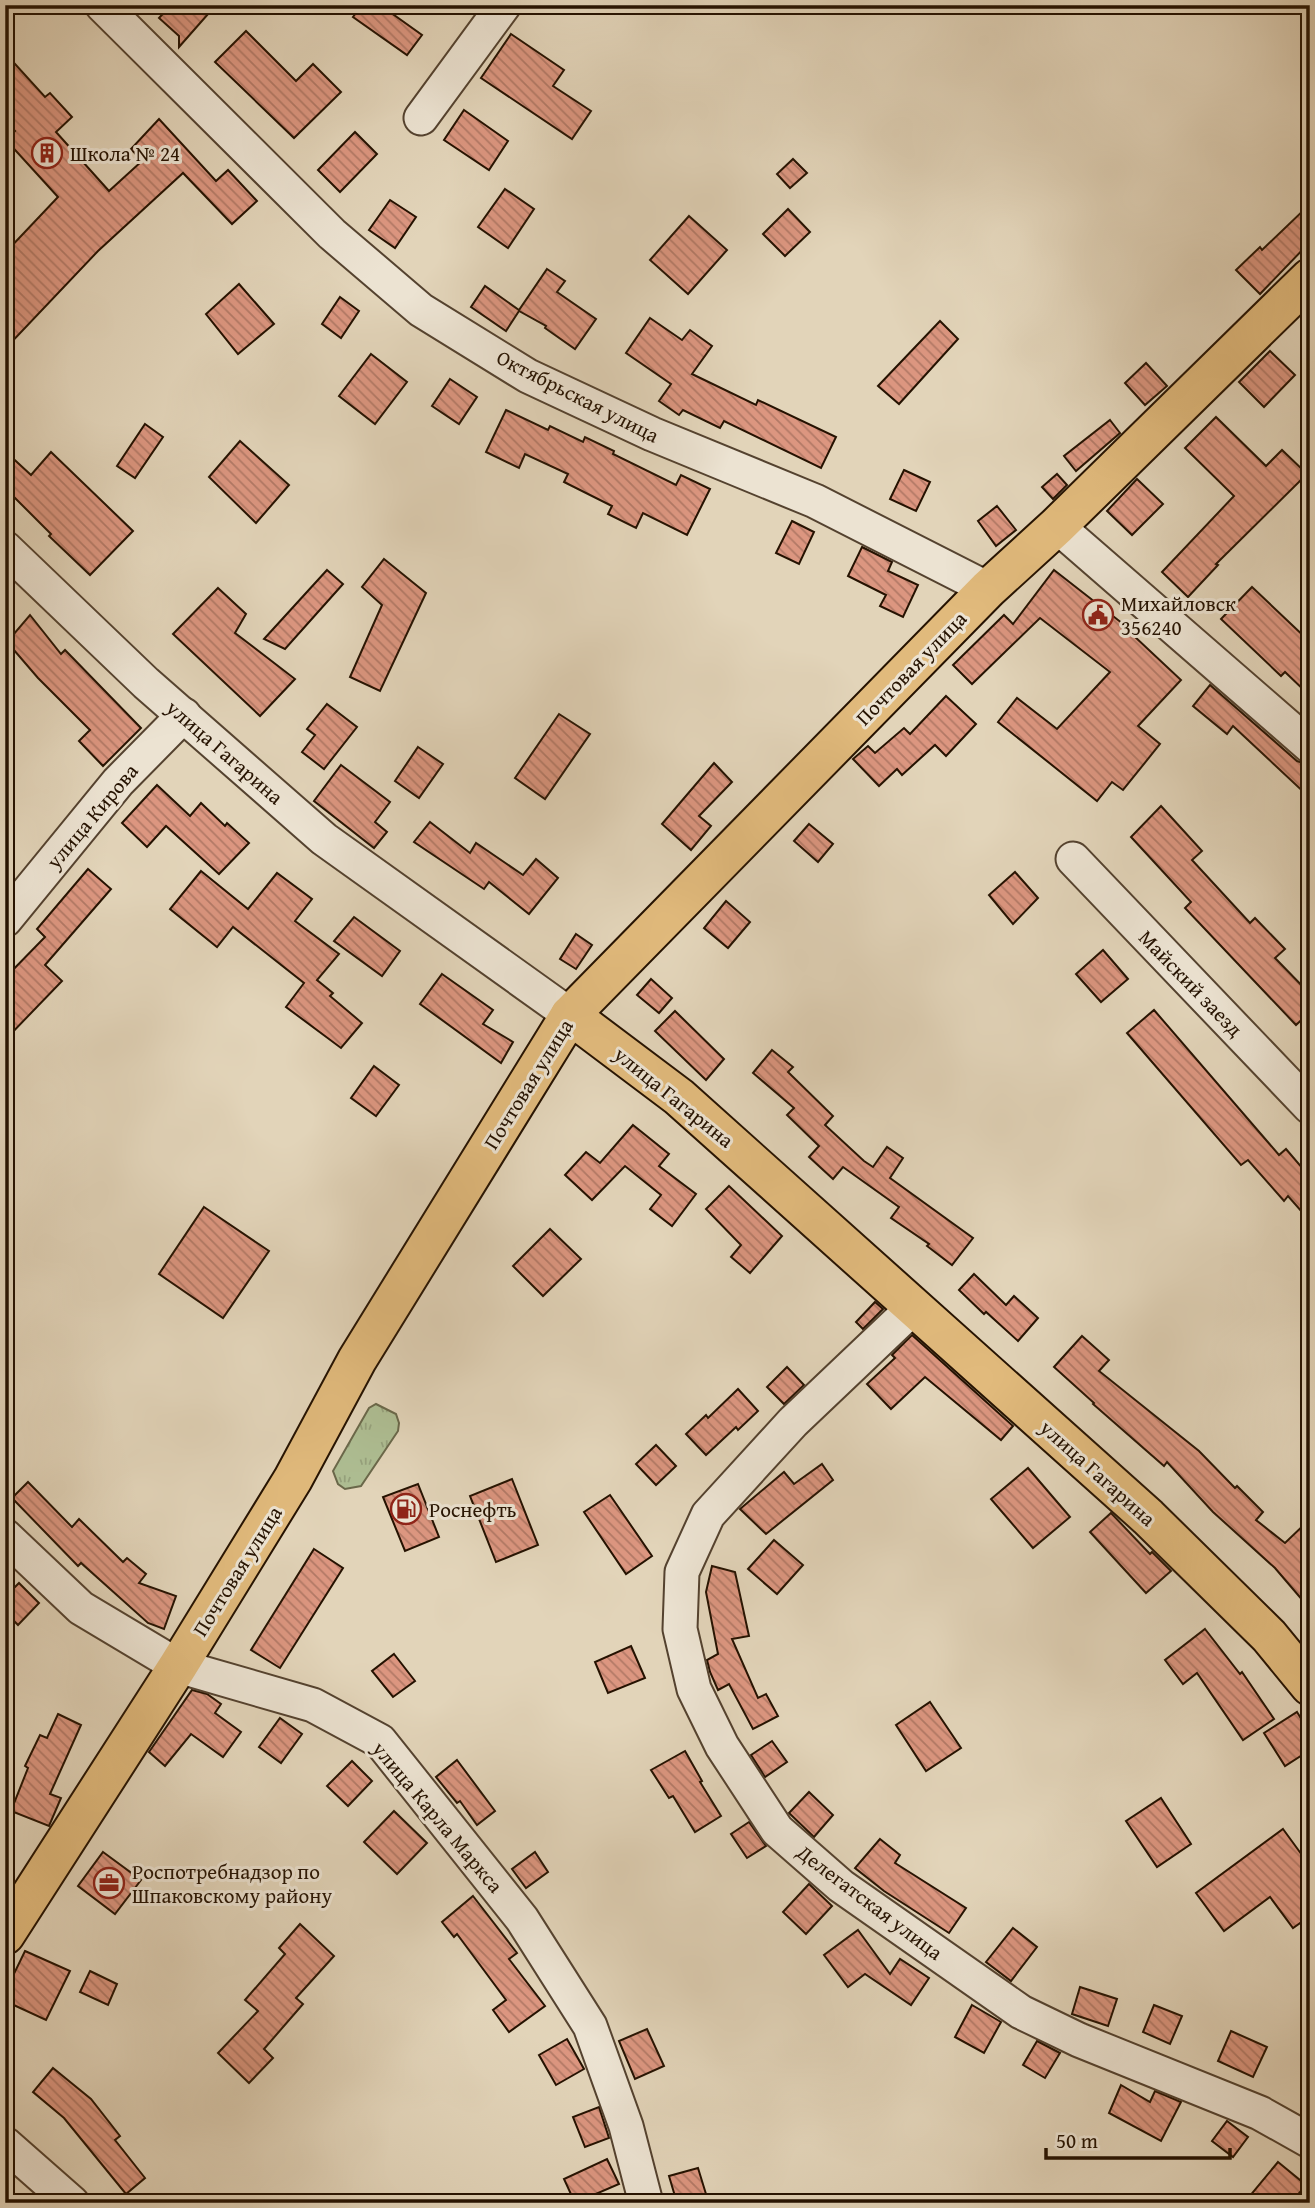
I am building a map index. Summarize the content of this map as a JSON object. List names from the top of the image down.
{
  "streets": {
    "main road": ["Почтовая улица", "улица Гагарина"],
    "street": [
      "Октябрьская улица",
      "улица Кирова",
      "Майский заезд",
      "улица Карла Маркса",
      "Делегатская улица"
    ]
  },
  "crossings": [
    ["Октябрьская улица", "Почтовая улица"],
    ["Почтовая улица", "улица Гагарина"],
    ["Почтовая улица", "улица Карла Маркса"],
    ["улица Гагарина", "улица Кирова"],
    ["улица Гагарина", "Делегатская улица"]
  ],
  "places": {
    "building": ["Школа № 24"],
    "public building": ["Михайловск 356240"],
    "fuel station": ["Роснефть"],
    "office": ["Роспотребнадзор по Шпаковскому району"]
  },
  "scale_bar": "50 m"
}
